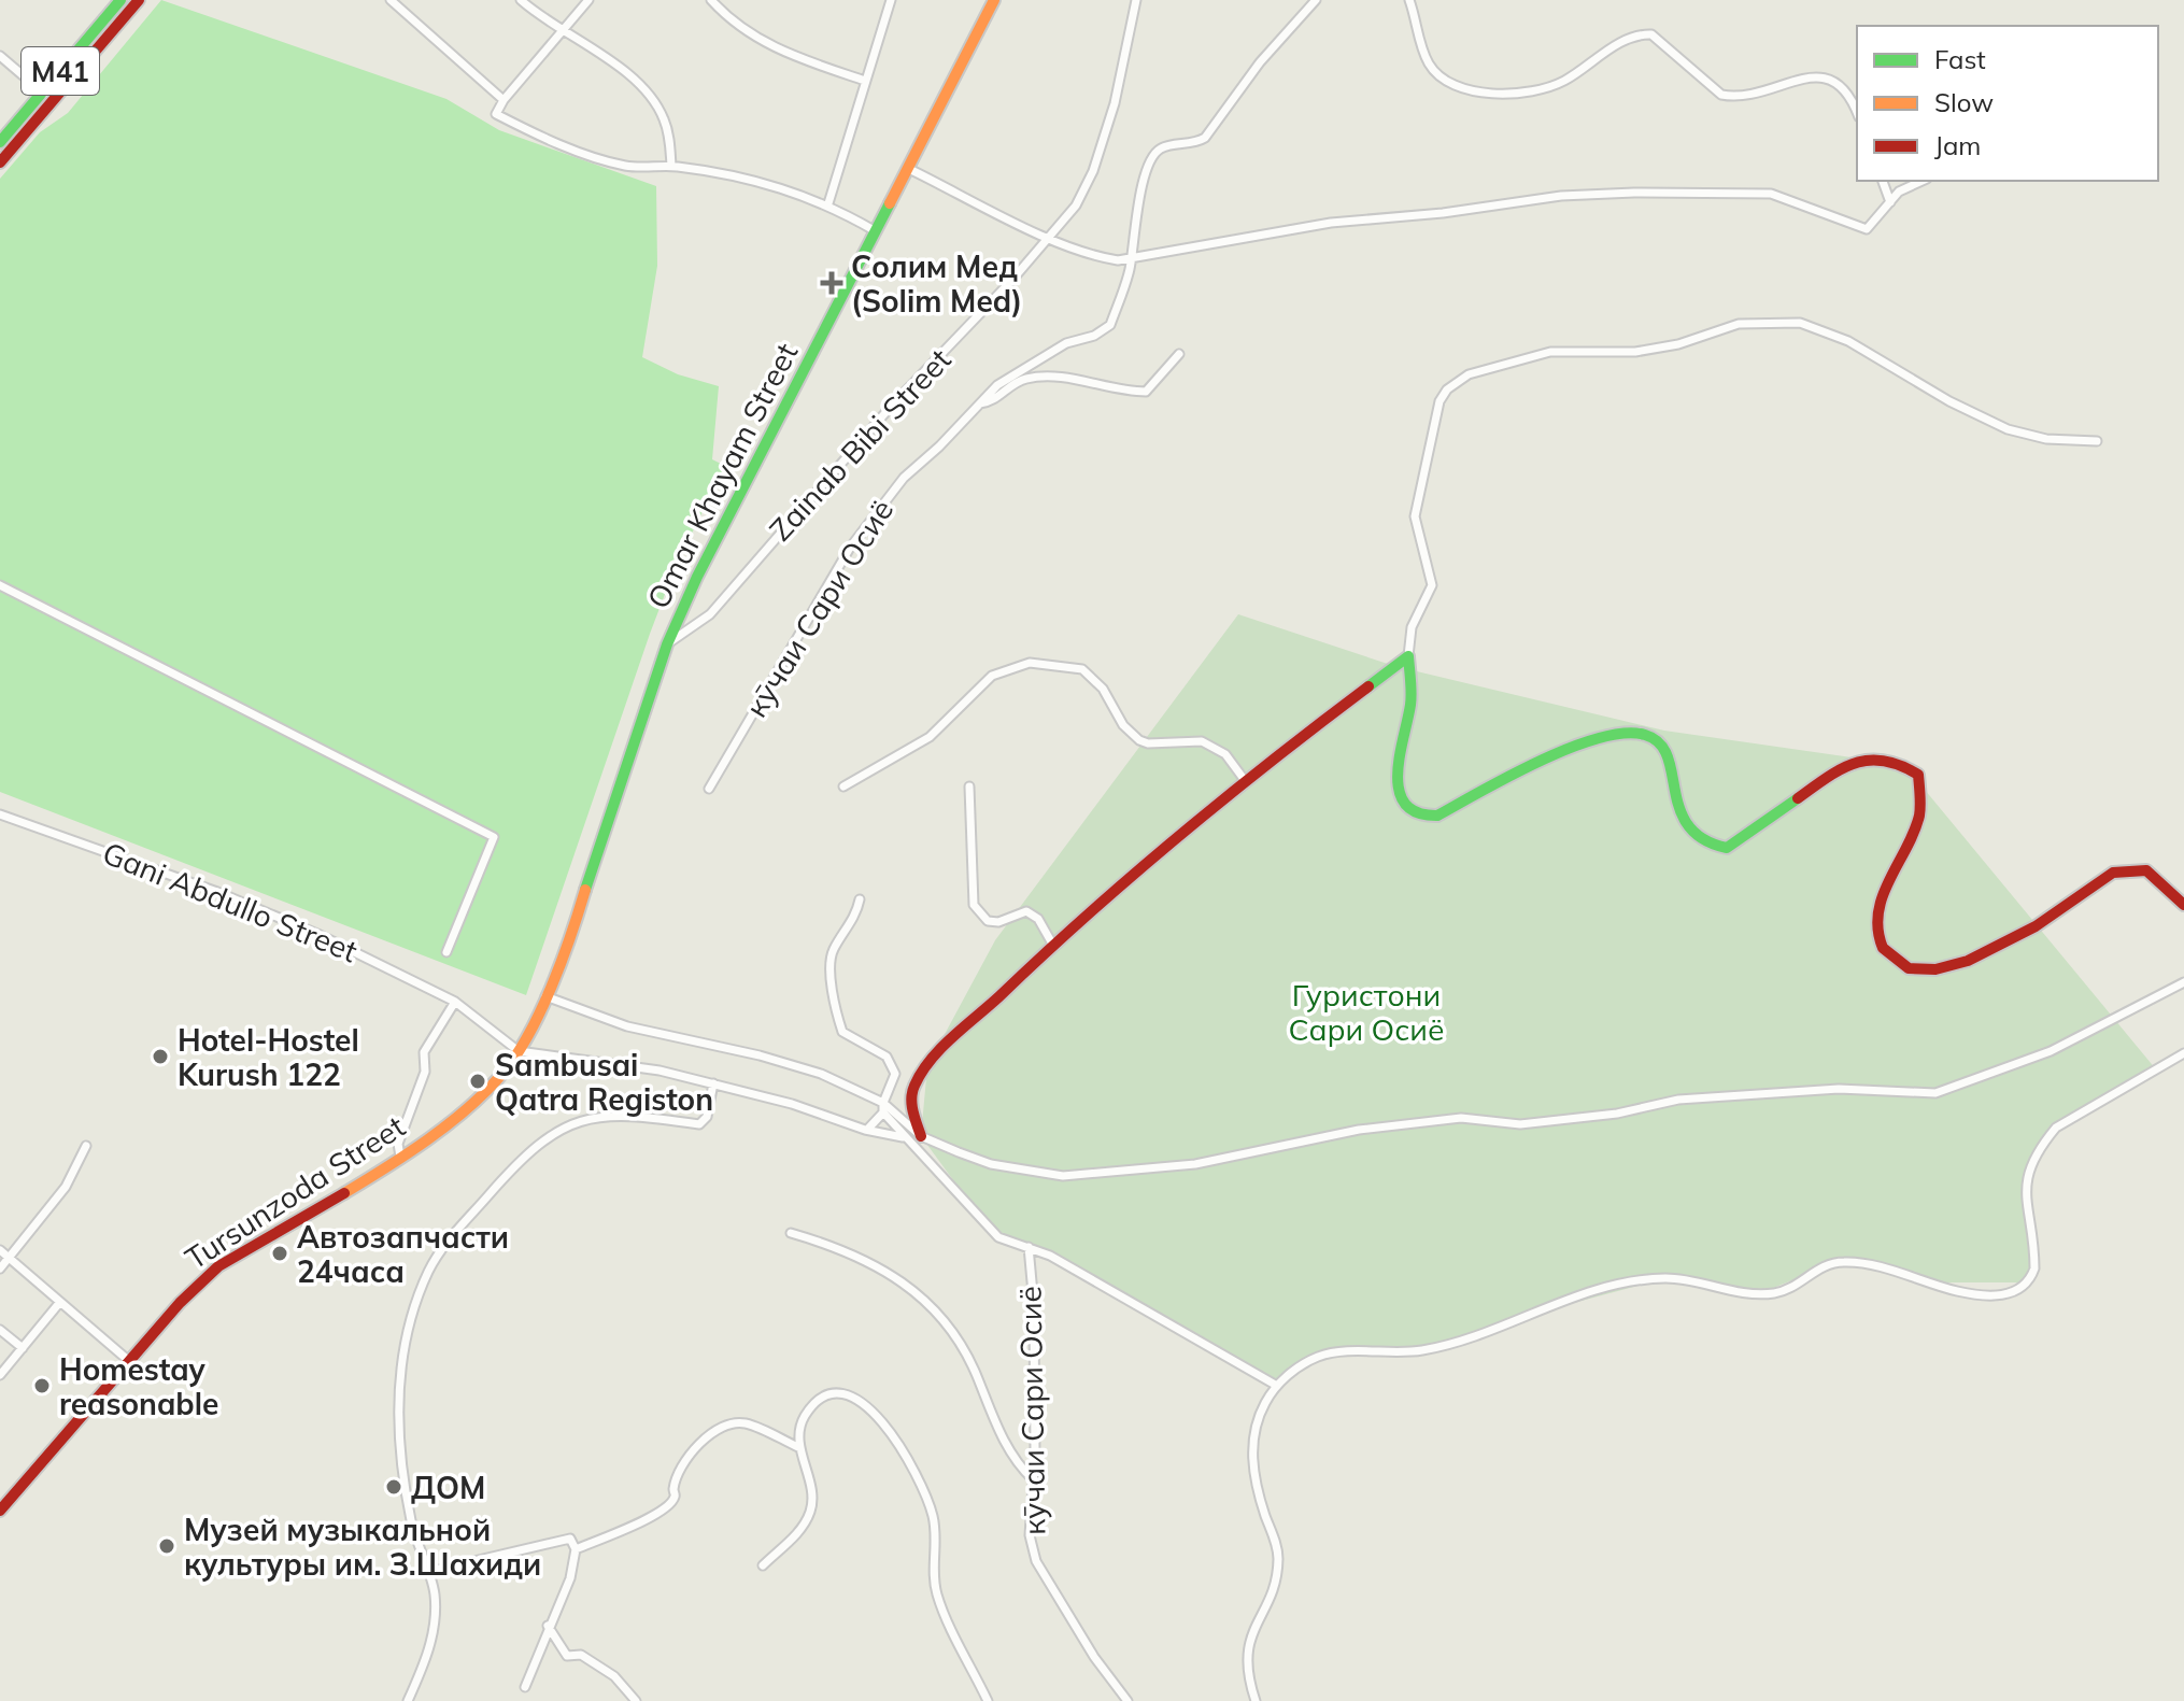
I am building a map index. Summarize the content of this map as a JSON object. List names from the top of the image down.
{
  "streets": {
    "main road": ["M41", "Omar Khayam Street", "Tursunzoda Street"],
    "street": ["Zainab Bibi Street", "кӯчаи Сари Осиё", "Gani Abdullo Street"]
  },
  "crossings": [
    ["Zainab Bibi Street", "Omar Khayam Street"],
    ["Omar Khayam Street", "кӯчаи Сари Осиё"],
    ["Omar Khayam Street", "Tursunzoda Street"],
    ["кӯчаи Сари Осиё", "Tursunzoda Street"],
    ["Gani Abdullo Street", "Tursunzoda Street"]
  ],
  "parks": ["Гуристони Сари Осиё"],
  "places": {
    "health": ["Солим Мед (Solim Med)"],
    "other": [
      "Hotel-Hostel Kurush 122",
      "Sambusai Qatra Registon",
      "Автозапчасти 24часа",
      "Homestay reasonable",
      "ДОМ",
      "Музей музыкальной культуры им. З.Шахиди"
    ]
  },
  "legend": ["Fast", "Slow", "Jam"]
}
